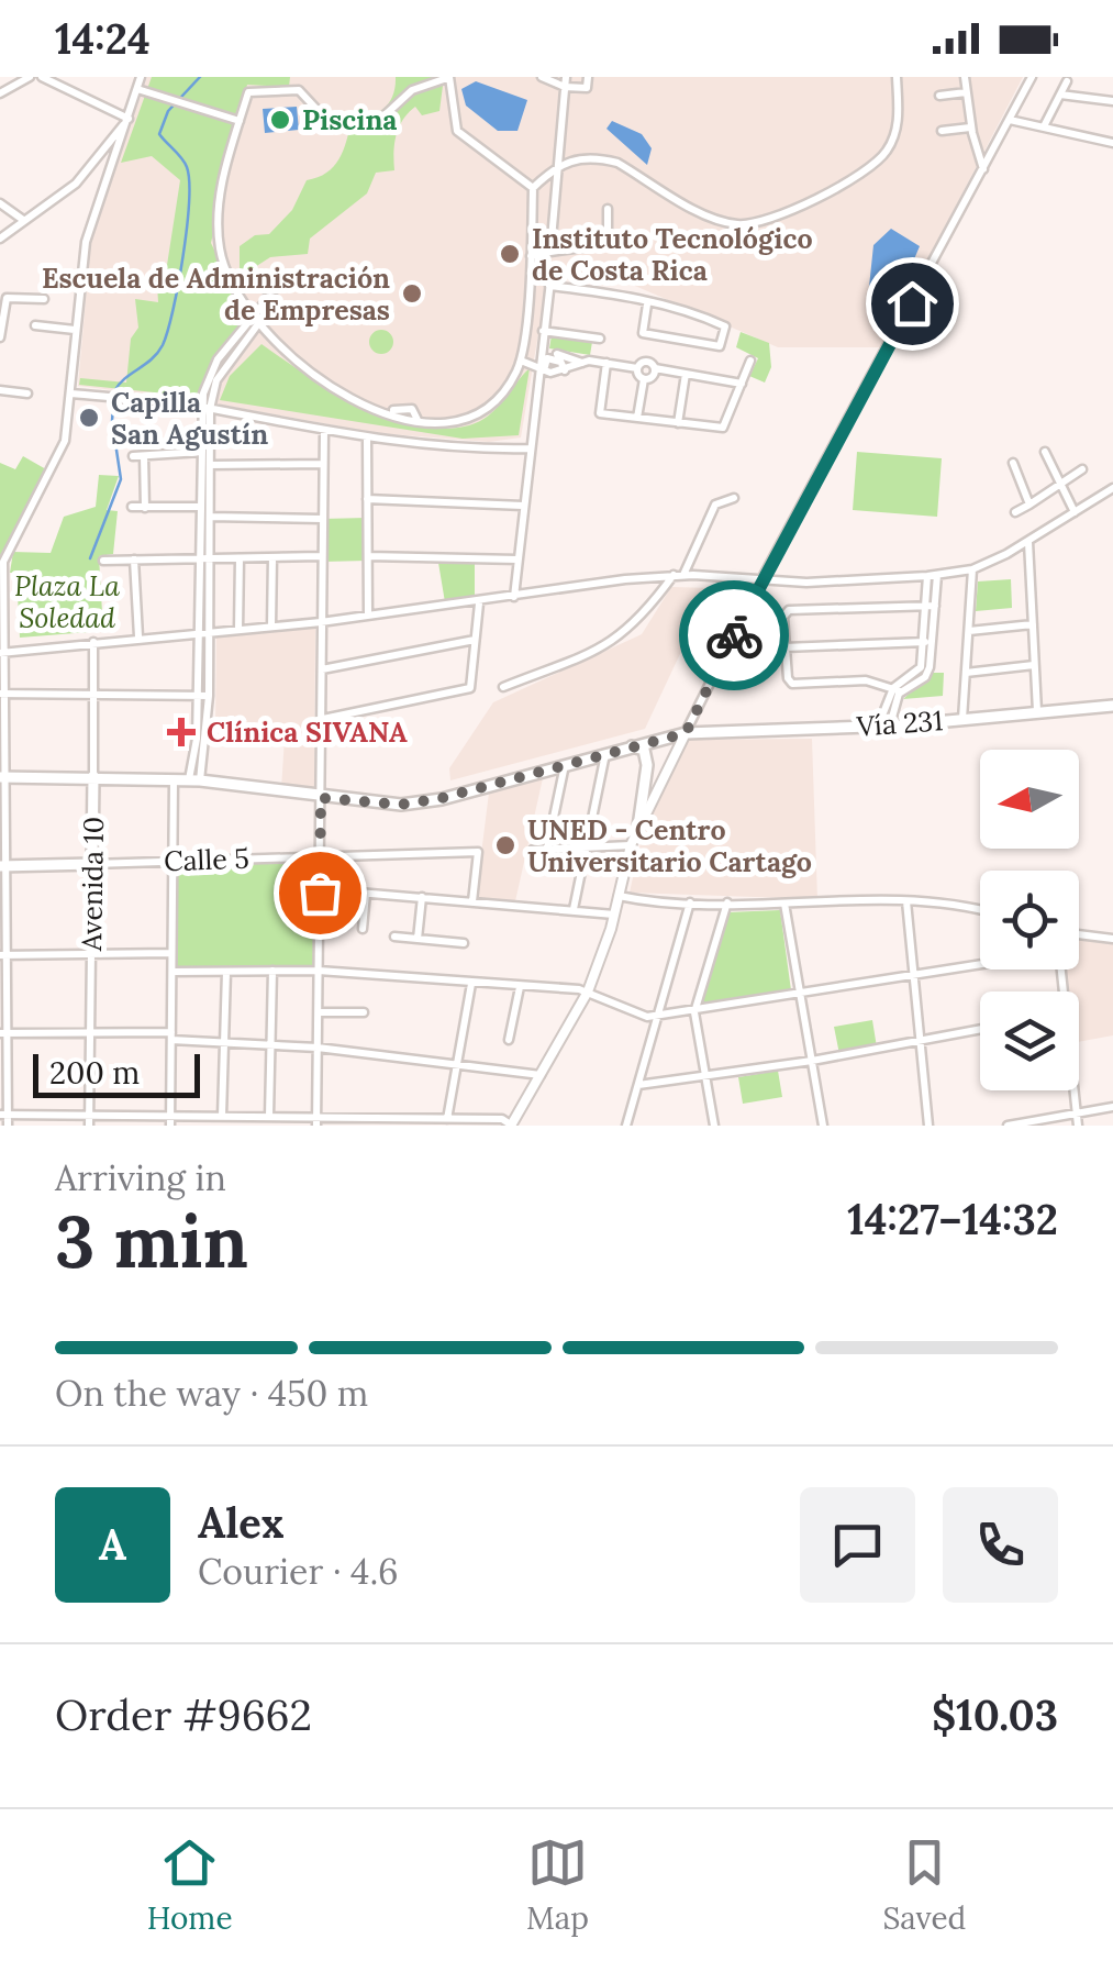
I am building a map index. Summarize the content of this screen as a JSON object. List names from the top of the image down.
{
  "streets": {
    "main road": ["Vía 231", "Calle 5", "Avenida 10"]
  },
  "crossings": [
    ["Vía 231", "Avenida 10"],
    ["Calle 5", "Avenida 10"]
  ],
  "parks": ["Plaza La Soledad"],
  "places": {
    "other": [
      "Piscina",
      "Instituto Tecnológico de Costa Rica",
      "Escuela de Administración de Empresas",
      "Capilla San Agustín",
      "UNED - Centro Universitario Cartago"
    ],
    "health": ["Clínica SIVANA"]
  },
  "scale_bar": "200 m",
  "north": "left",
  "page": {
    "status": "14:24",
    "scale": "200 m",
    "heading": ["3 min", "Arriving in", "14:27–14:32"],
    "panel": [
      "Alex",
      "Courier · 4.6",
      "Order #9662",
      "$10.03"
    ],
    "bar": "On the way · 450 m",
    "round": "A",
    "tabs": ["Home", "Map", "Saved"]
  }
}
